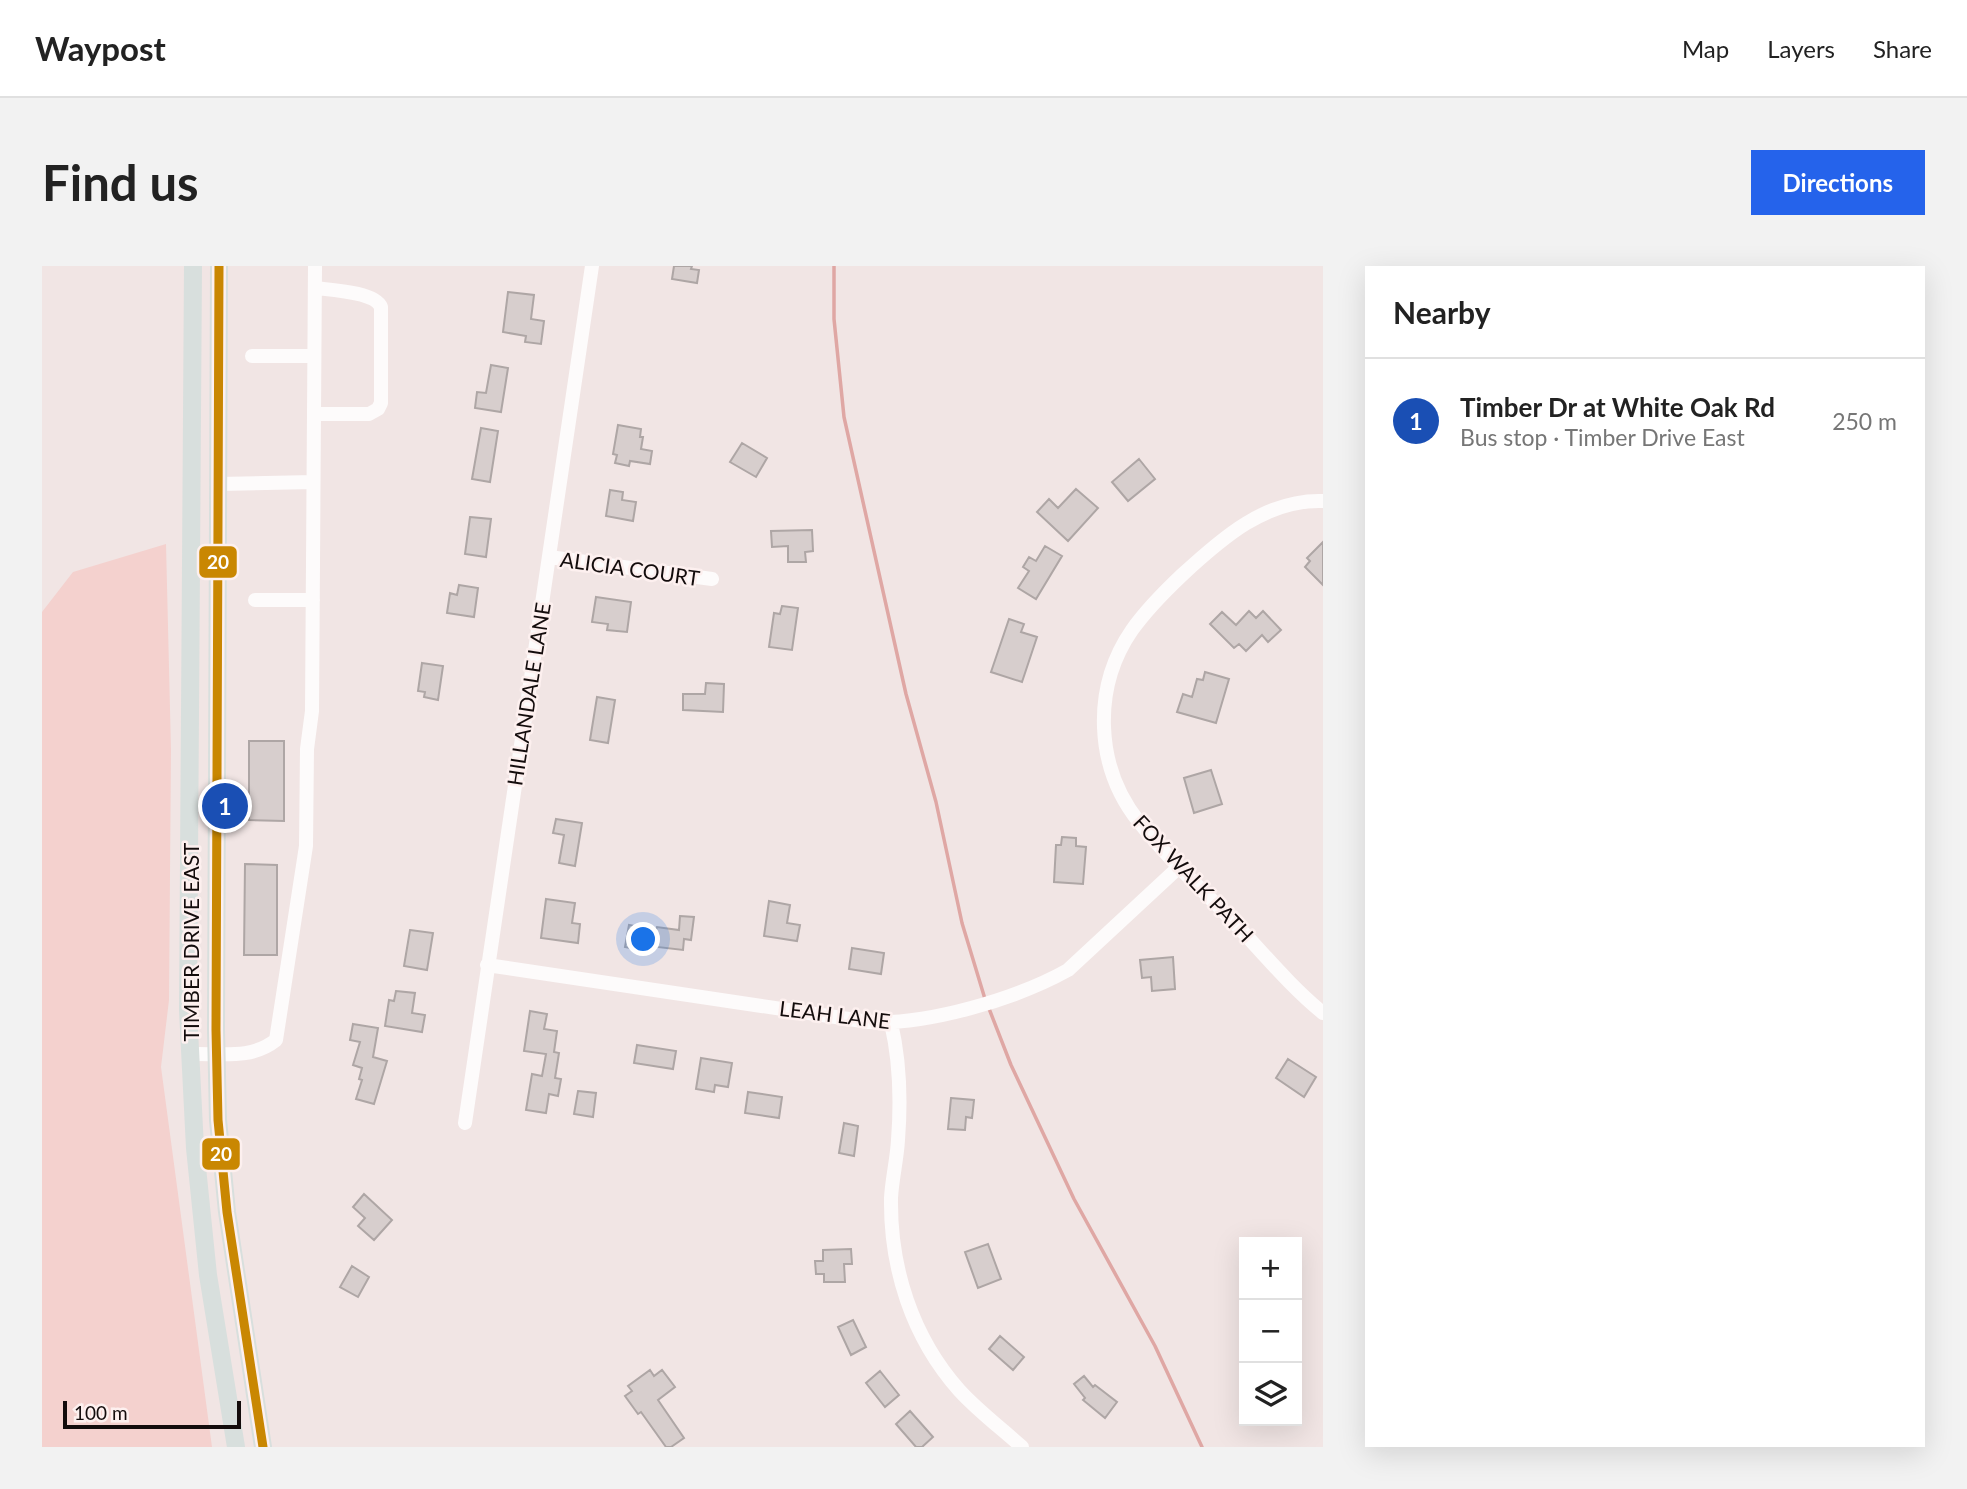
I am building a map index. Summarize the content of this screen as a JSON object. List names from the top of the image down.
{
  "streets": {
    "main road": ["TIMBER DRIVE EAST"],
    "street": [
      "ALICIA COURT",
      "HILLANDALE LANE",
      "FOX WALK PATH",
      "LEAH LANE"
    ]
  },
  "crossings": [
    ["ALICIA COURT", "HILLANDALE LANE"],
    ["HILLANDALE LANE", "LEAH LANE"],
    ["FOX WALK PATH", "LEAH LANE"]
  ],
  "lines": ["transit line 20"],
  "scale_bar": "100 m",
  "page": {
    "header": "Waypost",
    "nav": ["Map", "Layers", "Share"],
    "buttons": "Directions",
    "title": "Find us",
    "heading": "Nearby",
    "list": [
      {
        "mark": "1",
        "name": "Timber Dr at White Oak Rd",
        "note": "Bus stop · Timber Drive East",
        "value": "250 m"
      }
    ],
    "pins": "1",
    "map_buttons": ["+", "−"],
    "scale": "100 m"
  }
}
